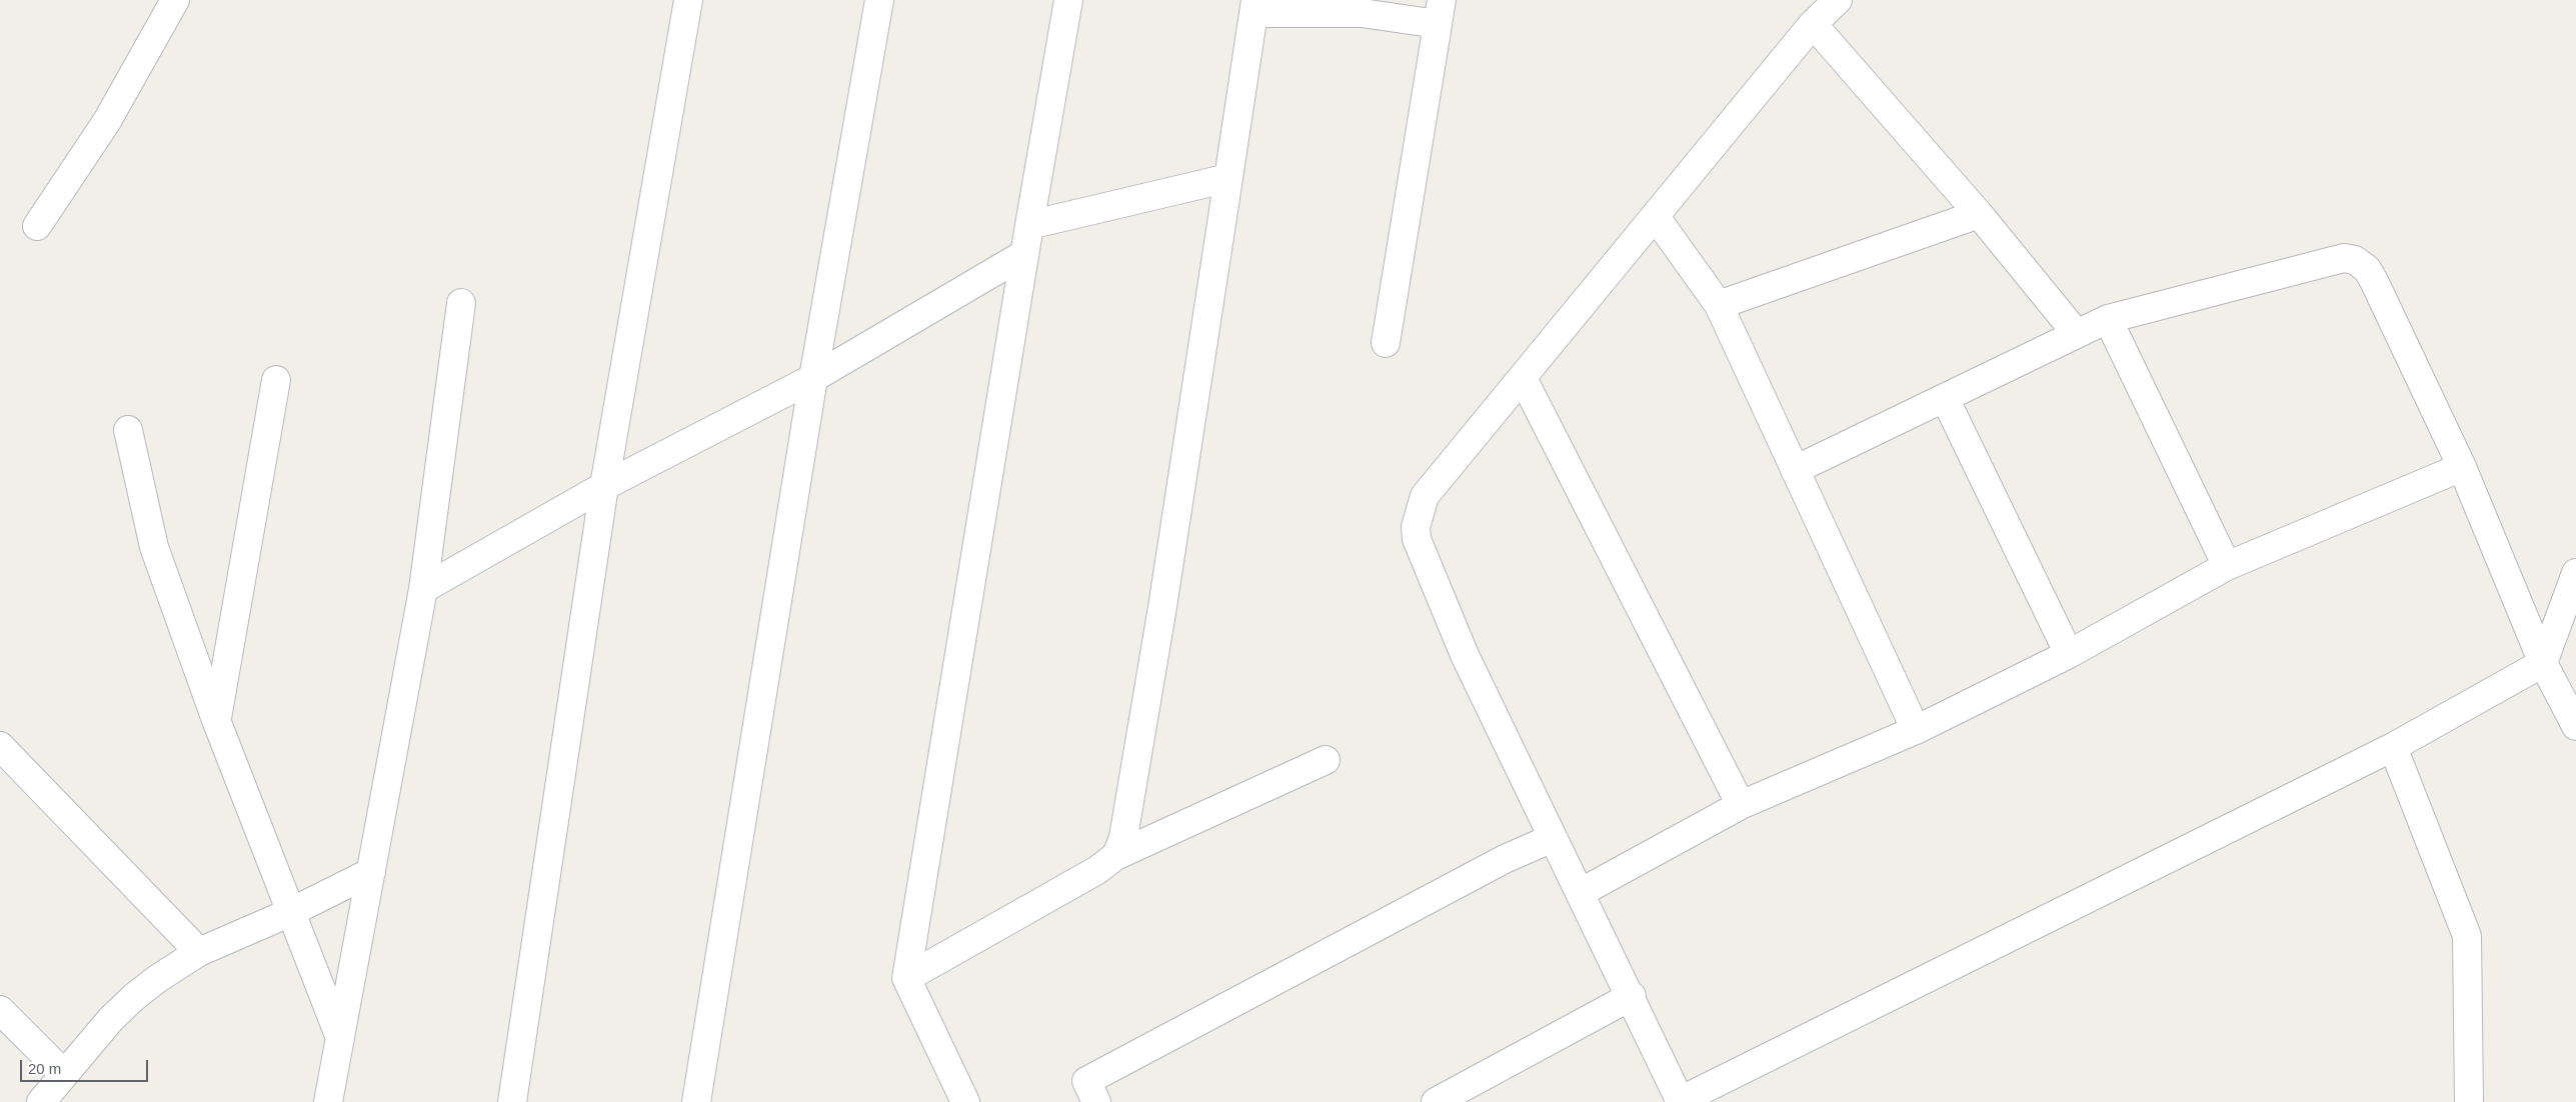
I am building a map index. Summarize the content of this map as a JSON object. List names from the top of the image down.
{
  "scale_bar": "20 m"
}
